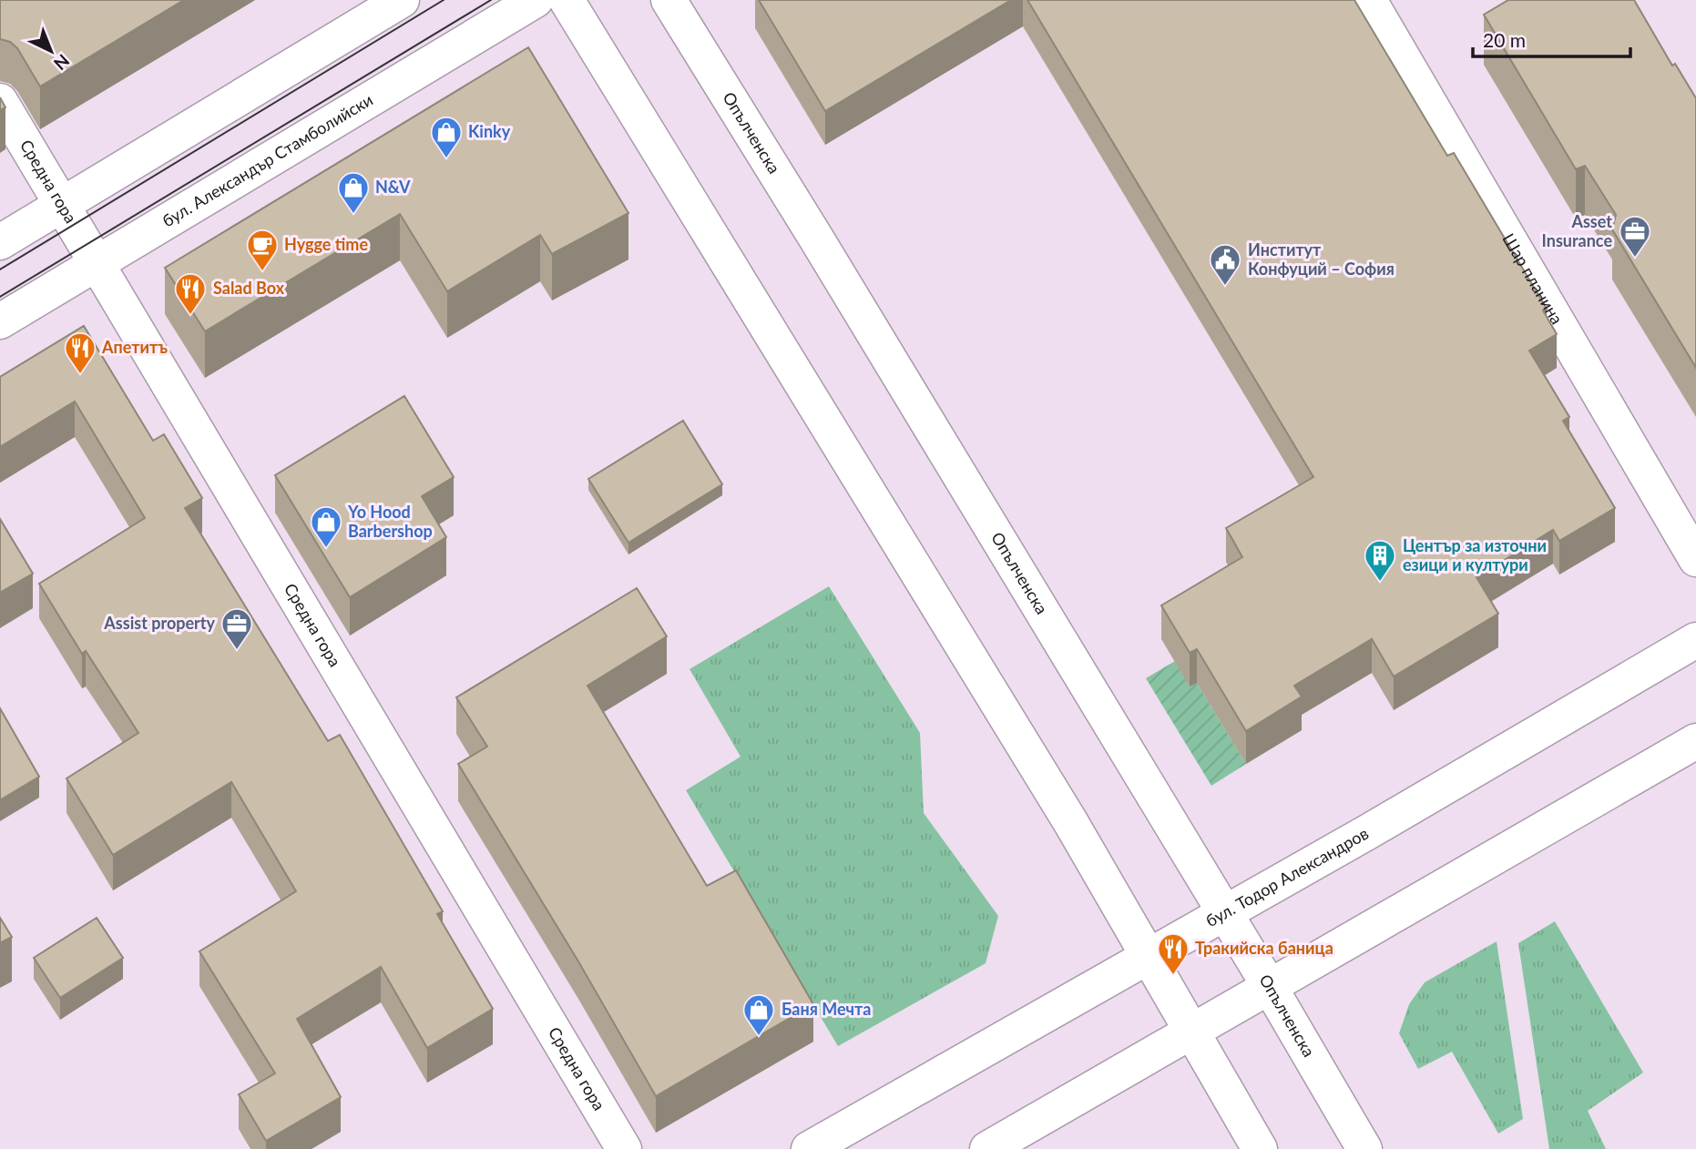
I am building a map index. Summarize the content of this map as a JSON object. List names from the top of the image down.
{
  "streets": {
    "main road": [
      "Опълченска",
      "бул. Александър Стамболийски",
      "Средна гора",
      "Шар планина",
      "бул. Тодор Александров"
    ]
  },
  "crossings": [
    ["Опълченска", "бул. Тодор Александров"],
    ["бул. Александър Стамболийски", "Средна гора"]
  ],
  "places": {
    "shop": [
      "Kinky",
      "N&V",
      "Yo Hood Barbershop",
      "Баня Мечта"
    ],
    "office": ["Asset Insurance", "Assist property"],
    "cafe": ["Hygge time"],
    "public building": ["Институт Конфуций – София"],
    "restaurant": ["Salad Box", "Апетитъ", "Тракийска баница"],
    "building": ["Център за източни езици и култури"]
  },
  "scale_bar": "20 m",
  "north": "bottom right"
}
